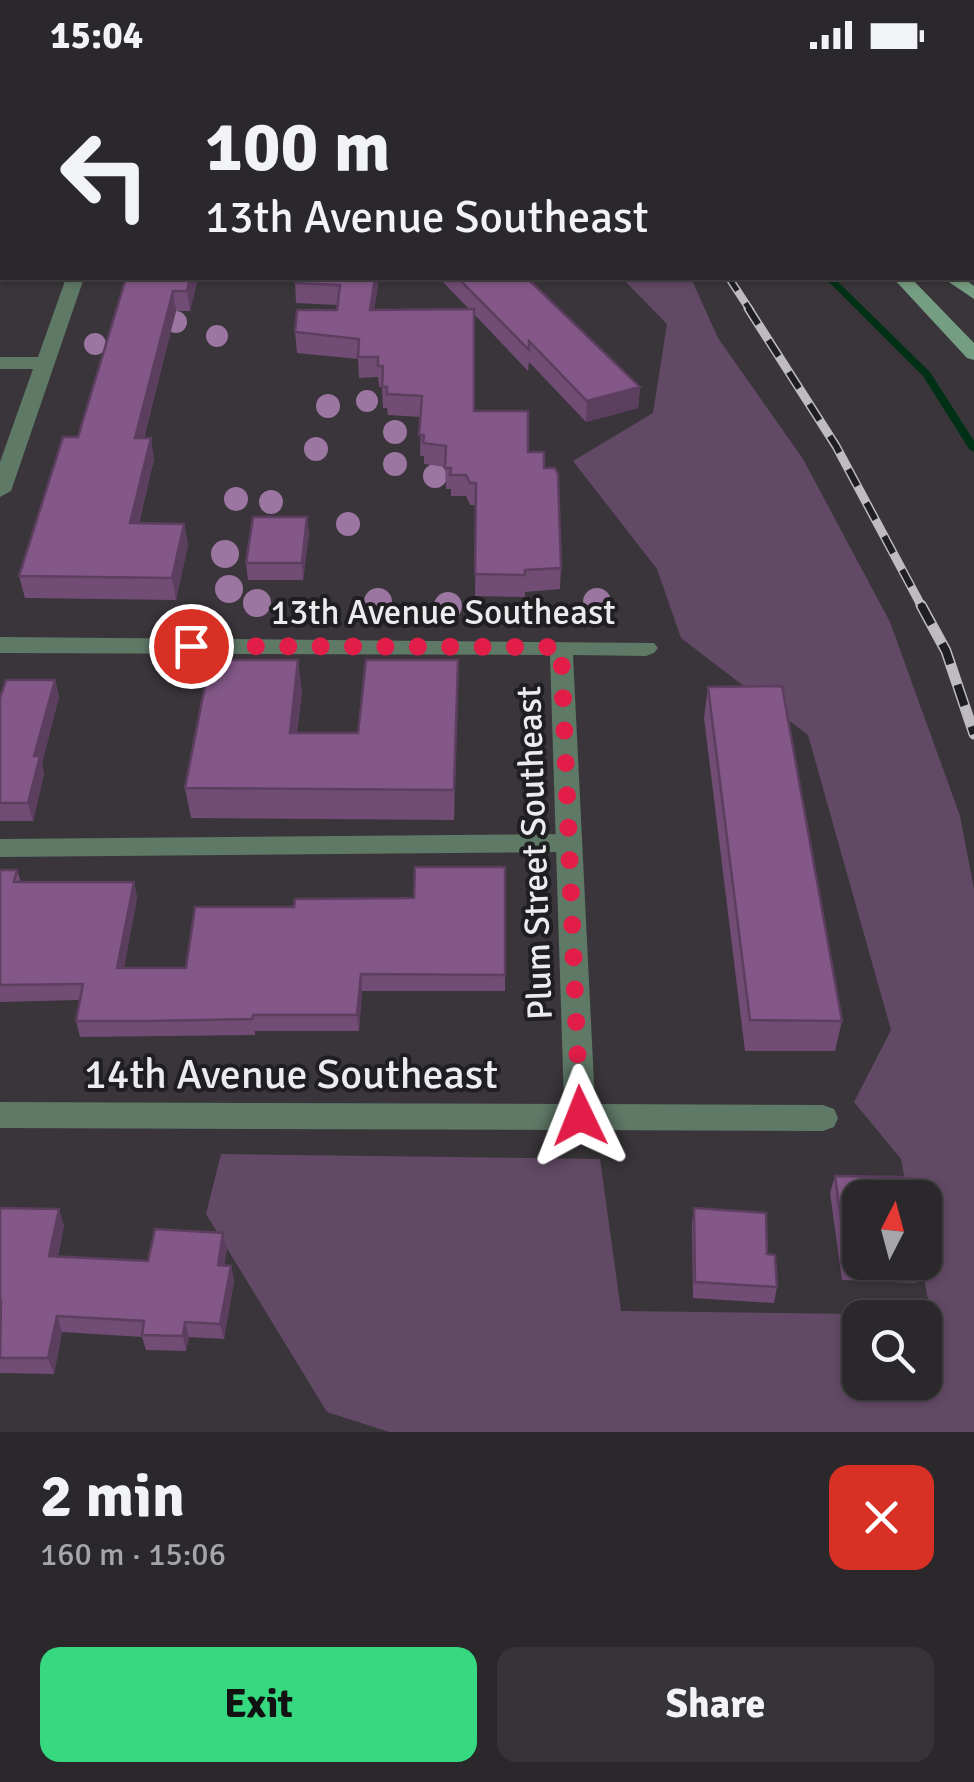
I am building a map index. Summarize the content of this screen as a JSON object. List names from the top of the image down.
{
  "streets": {
    "street": ["13th Avenue Southeast", "Plum Street Southeast", "14th Avenue Southeast"]
  },
  "crossings": [
    ["13th Avenue Southeast", "Plum Street Southeast"],
    ["Plum Street Southeast", "14th Avenue Southeast"]
  ],
  "north": "top",
  "page": {
    "status": "15:04",
    "turn": ["100 m", "13th Avenue Southeast"],
    "heading": ["2 min", "160 m · 15:06"],
    "buttons": ["Exit", "Share"]
  }
}
